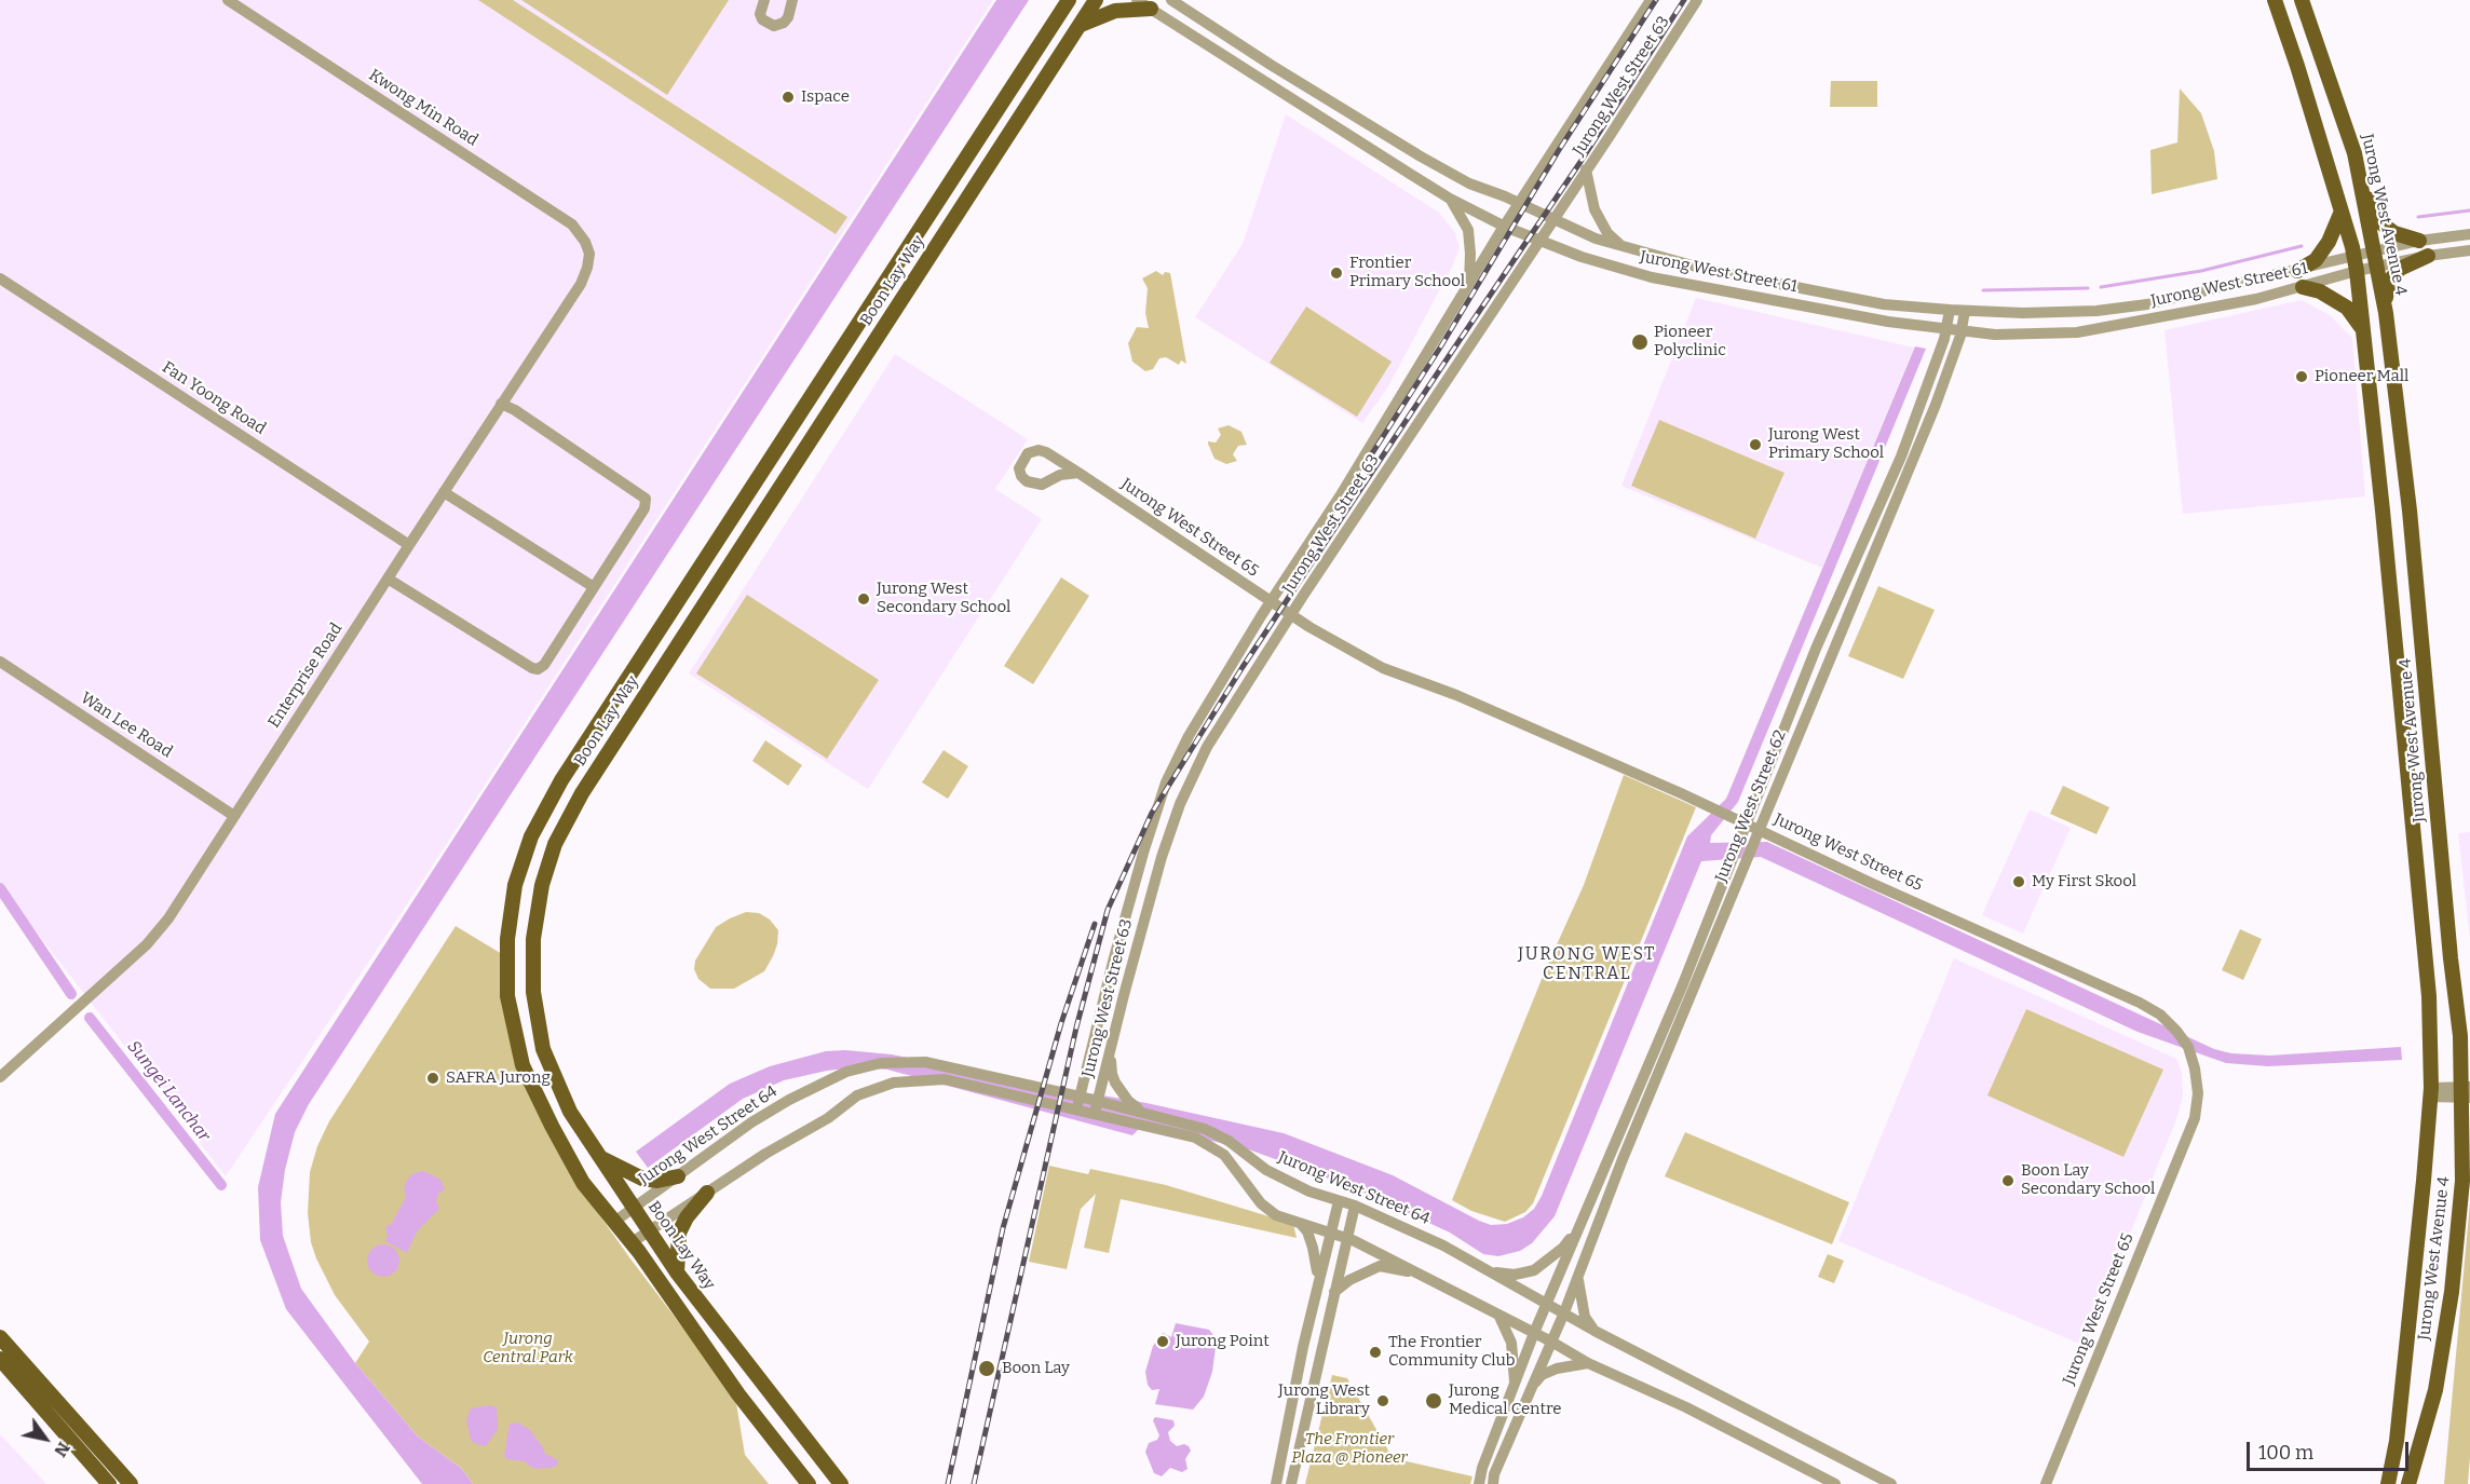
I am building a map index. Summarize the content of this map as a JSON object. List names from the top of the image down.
{
  "streets": {
    "main road": ["Jurong West Avenue 4", "Boon Lay Way"],
    "street": [
      "Jurong West Street 63",
      "Kwong Min Road",
      "Jurong West Street 61",
      "Fan Yoong Road",
      "Jurong West Street 65",
      "Enterprise Road",
      "Wan Lee Road",
      "Jurong West Street 62",
      "Jurong West Street 64"
    ]
  },
  "crossings": [
    ["Jurong West Street 63", "Jurong West Street 61"],
    ["Jurong West Street 63", "Jurong West Street 65"],
    ["Jurong West Street 63", "Jurong West Street 64"],
    ["Kwong Min Road", "Enterprise Road"],
    ["Jurong West Avenue 4", "Jurong West Street 61"],
    ["Jurong West Street 61", "Jurong West Street 62"],
    ["Boon Lay Way", "Jurong West Street 64"],
    ["Fan Yoong Road", "Enterprise Road"],
    ["Jurong West Street 65", "Jurong West Street 62"],
    ["Enterprise Road", "Wan Lee Road"],
    ["Jurong West Street 62", "Jurong West Street 64"]
  ],
  "districts": ["JURONG WEST CENTRAL"],
  "water": ["Sungei Lanchar"],
  "parks": ["Jurong Central Park", "The Frontier Plaza @ Pioneer"],
  "places": [
    "Ispace",
    "Frontier Primary School",
    "Pioneer Polyclinic",
    "Pioneer Mall",
    "Jurong West Primary School",
    "Jurong West Secondary School",
    "My First Skool",
    "SAFRA Jurong",
    "Boon Lay Secondary School",
    "Jurong Point",
    "The Frontier Community Club",
    "Boon Lay",
    "Jurong West Library",
    "Jurong Medical Centre"
  ],
  "scale_bar": "100 m",
  "north": "bottom right"
}
